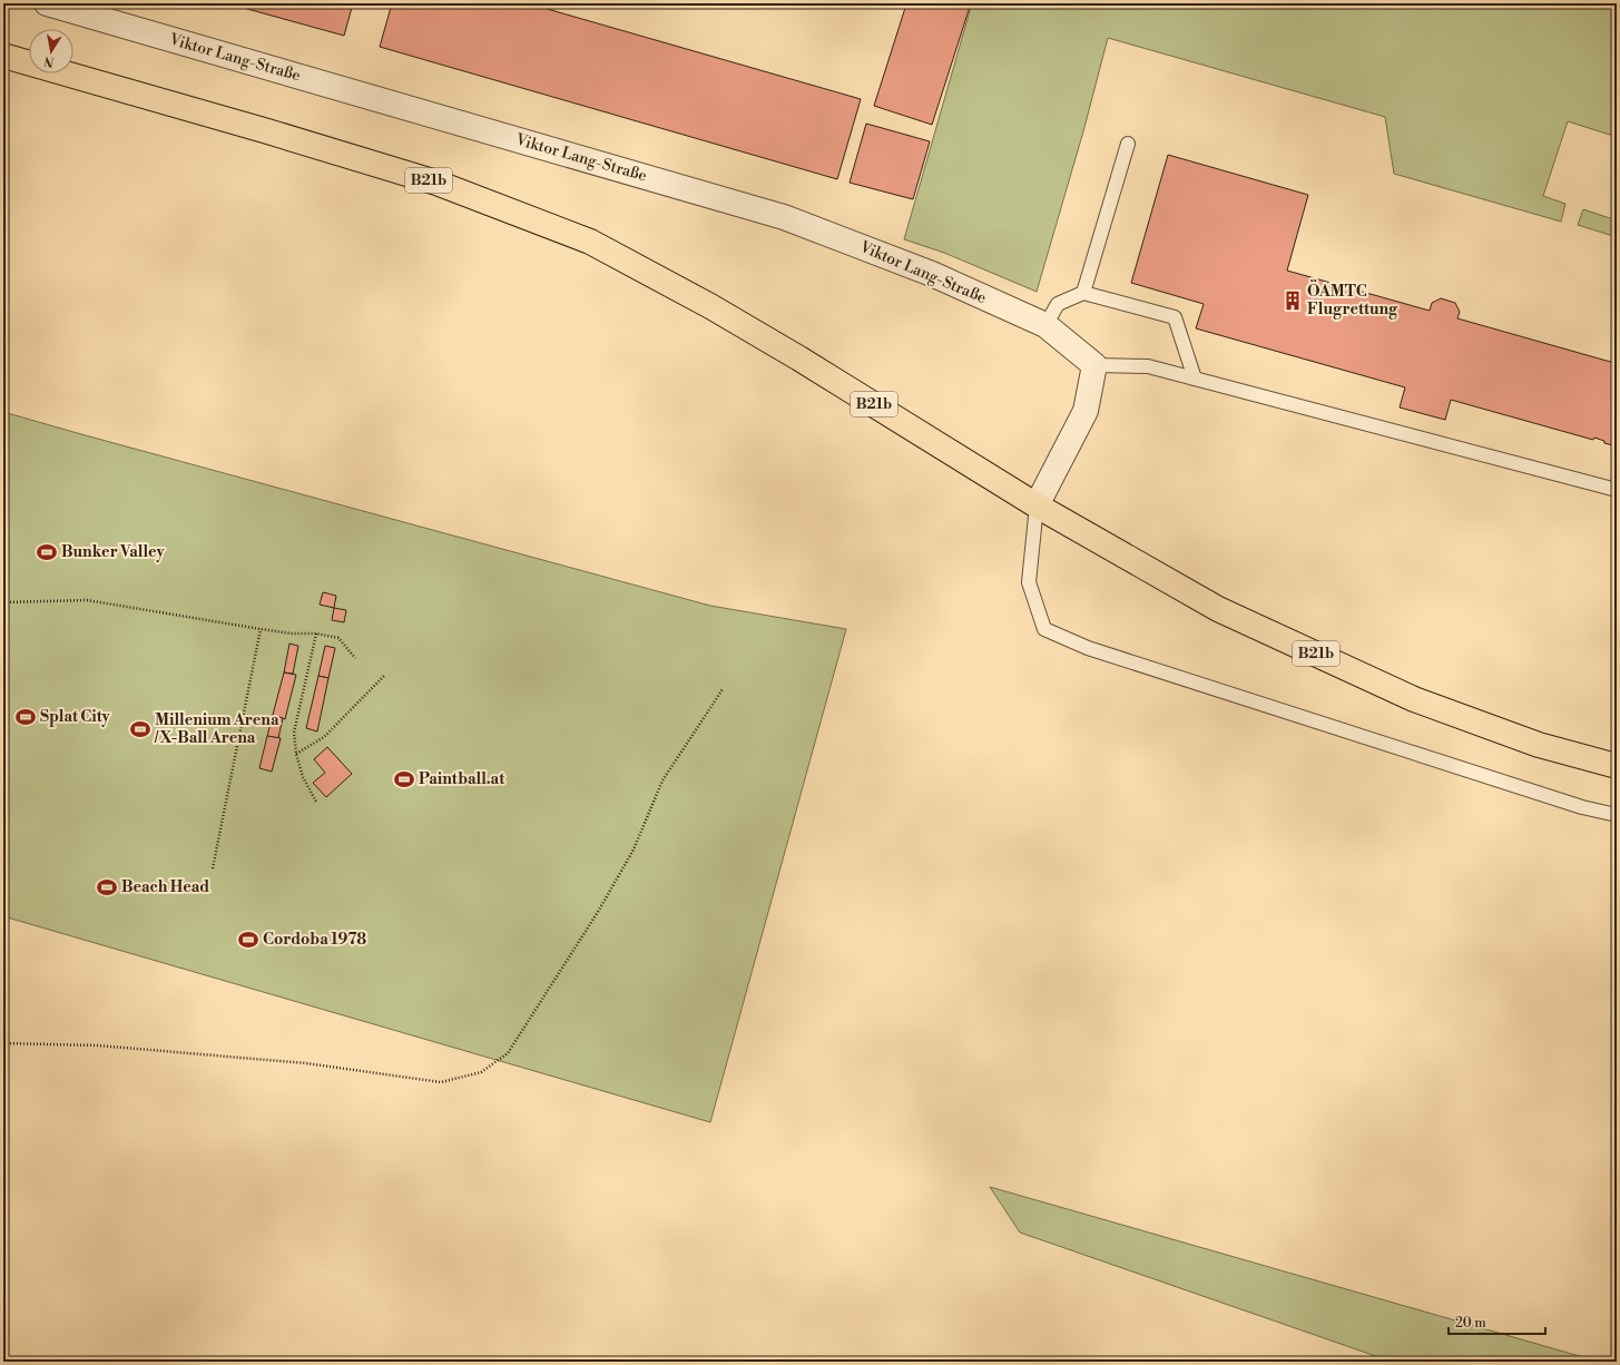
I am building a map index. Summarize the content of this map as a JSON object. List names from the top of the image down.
{
  "streets": {
    "main road": ["B21b"],
    "street": ["Viktor Lang-Straße"]
  },
  "places": {
    "building": ["ÖAMTC Flugrettung"],
    "sports": [
      "Bunker Valley",
      "Splat City",
      "Millenium Arena / X-Ball Arena",
      "Paintball.at",
      "Beach Head",
      "Cordoba 1978"
    ]
  },
  "scale_bar": "20 m",
  "north": "bottom"
}
